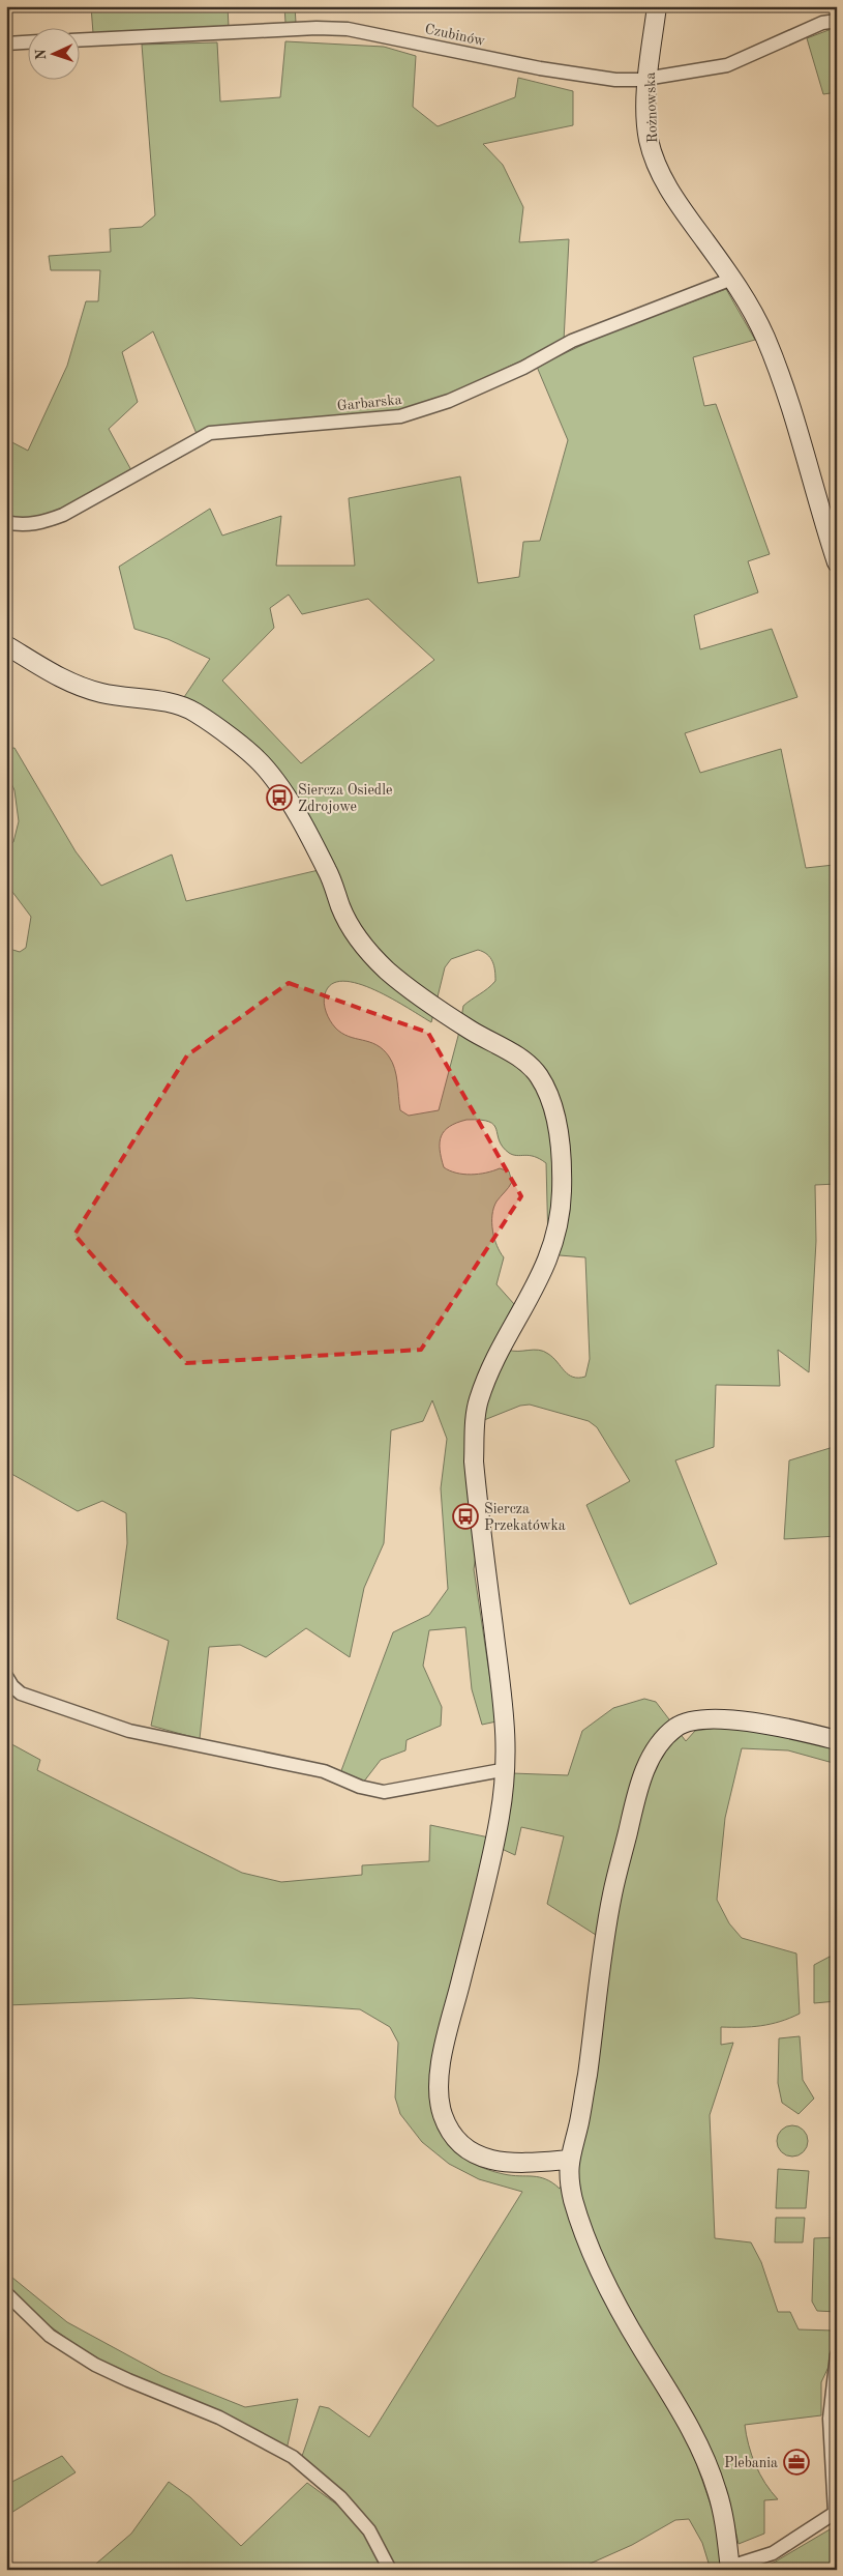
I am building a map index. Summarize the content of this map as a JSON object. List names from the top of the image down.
{
  "streets": {
    "street": ["Czubinów", "Rożnowska", "Garbarska"]
  },
  "crossings": [
    ["Czubinów", "Rożnowska"],
    ["Rożnowska", "Garbarska"]
  ],
  "places": {
    "bus stop": ["Siercza Osiedle Zdrojowe", "Siercza Przekatówka"],
    "office": ["Plebania"]
  },
  "north": "left"
}
